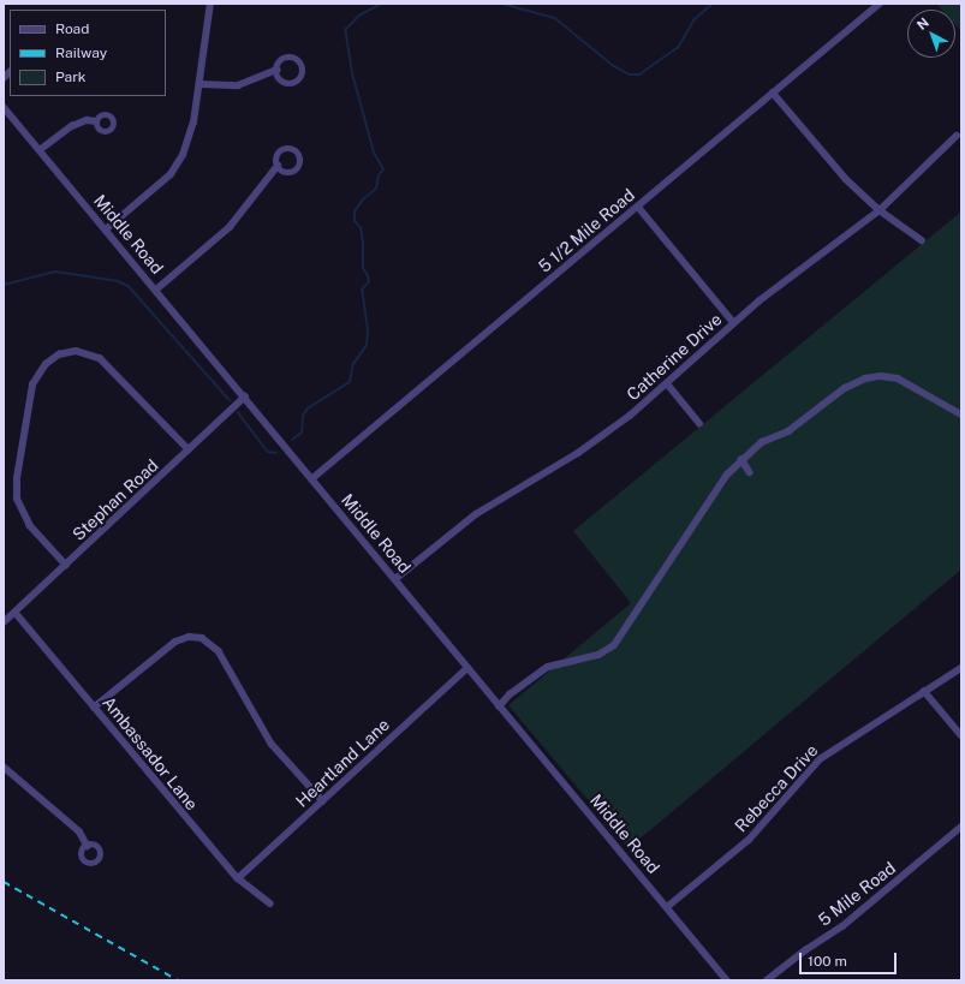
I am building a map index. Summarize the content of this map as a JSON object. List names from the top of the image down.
{
  "streets": {
    "street": [
      "5 1/2 Mile Road",
      "Middle Road",
      "Catherine Drive",
      "Stephan Road",
      "Ambassador Lane",
      "Heartland Lane",
      "Rebecca Drive",
      "5 Mile Road"
    ]
  },
  "crossings": [
    ["5 1/2 Mile Road", "Middle Road"],
    ["Middle Road", "Catherine Drive"],
    ["Middle Road", "Stephan Road"],
    ["Middle Road", "Heartland Lane"],
    ["Middle Road", "Rebecca Drive"],
    ["Stephan Road", "Ambassador Lane"],
    ["Ambassador Lane", "Heartland Lane"]
  ],
  "legend": ["Road", "Railway", "Park"],
  "scale_bar": "100 m",
  "north": "top left"
}
